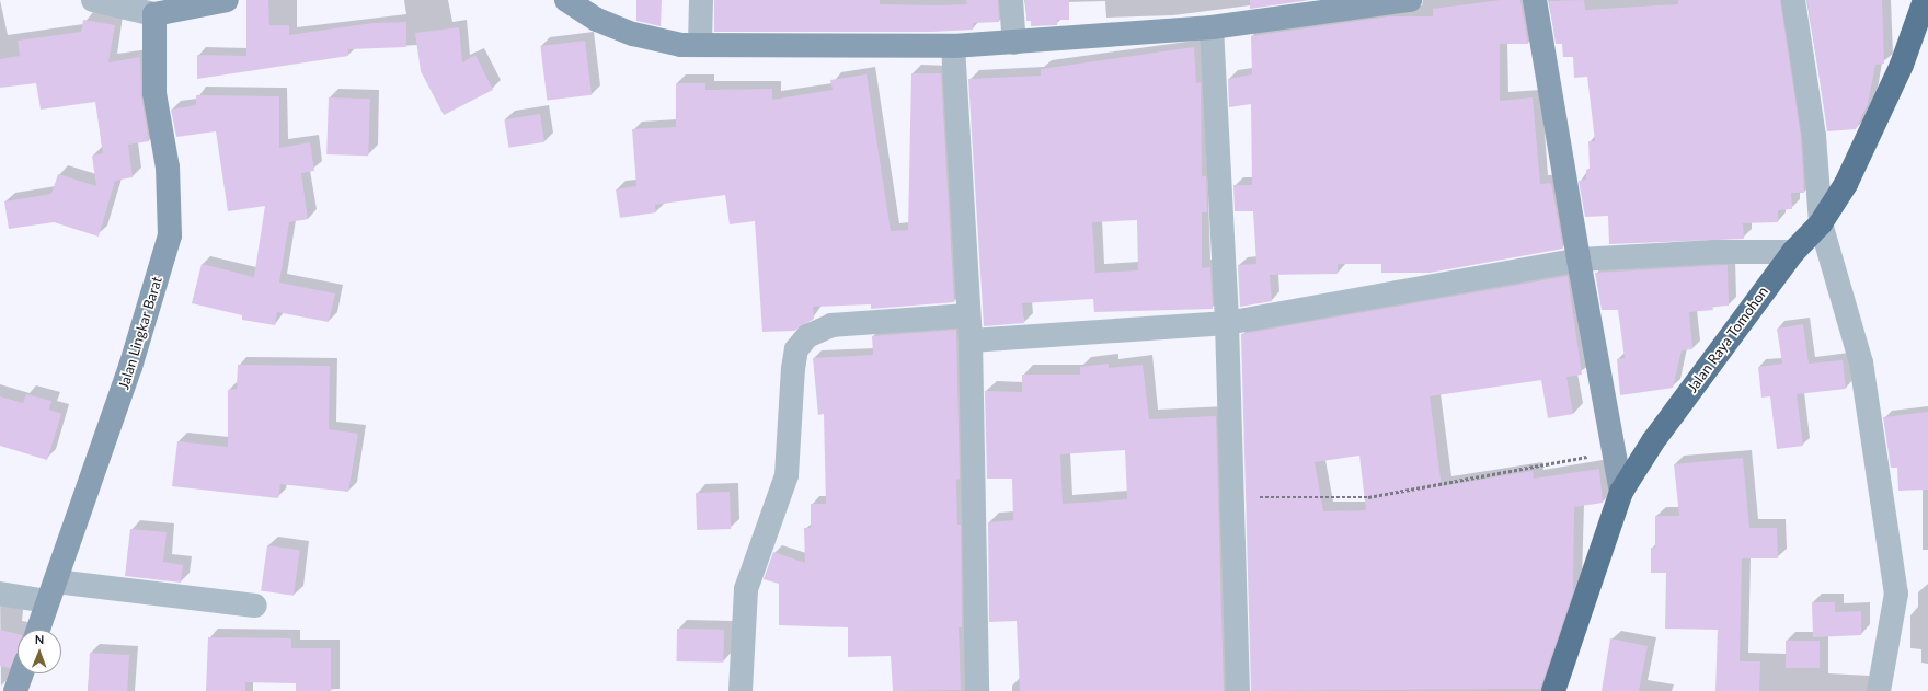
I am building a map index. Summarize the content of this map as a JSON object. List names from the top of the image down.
{
  "streets": {
    "highway": ["Jalan Raya Tomohon"],
    "street": ["Jalan Lingkar Barat"]
  },
  "north": "top"
}
